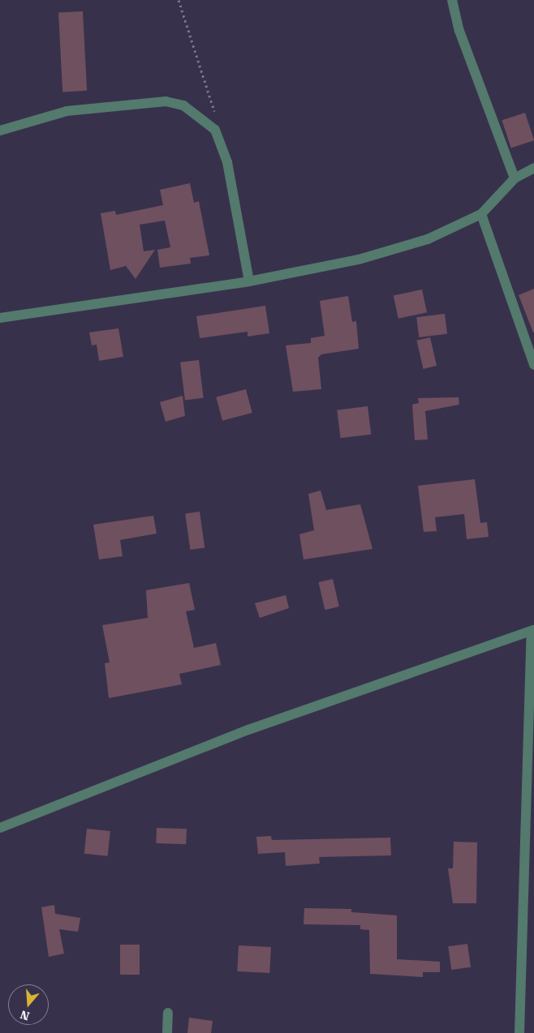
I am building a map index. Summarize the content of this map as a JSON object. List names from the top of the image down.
{
  "north": "bottom"
}
